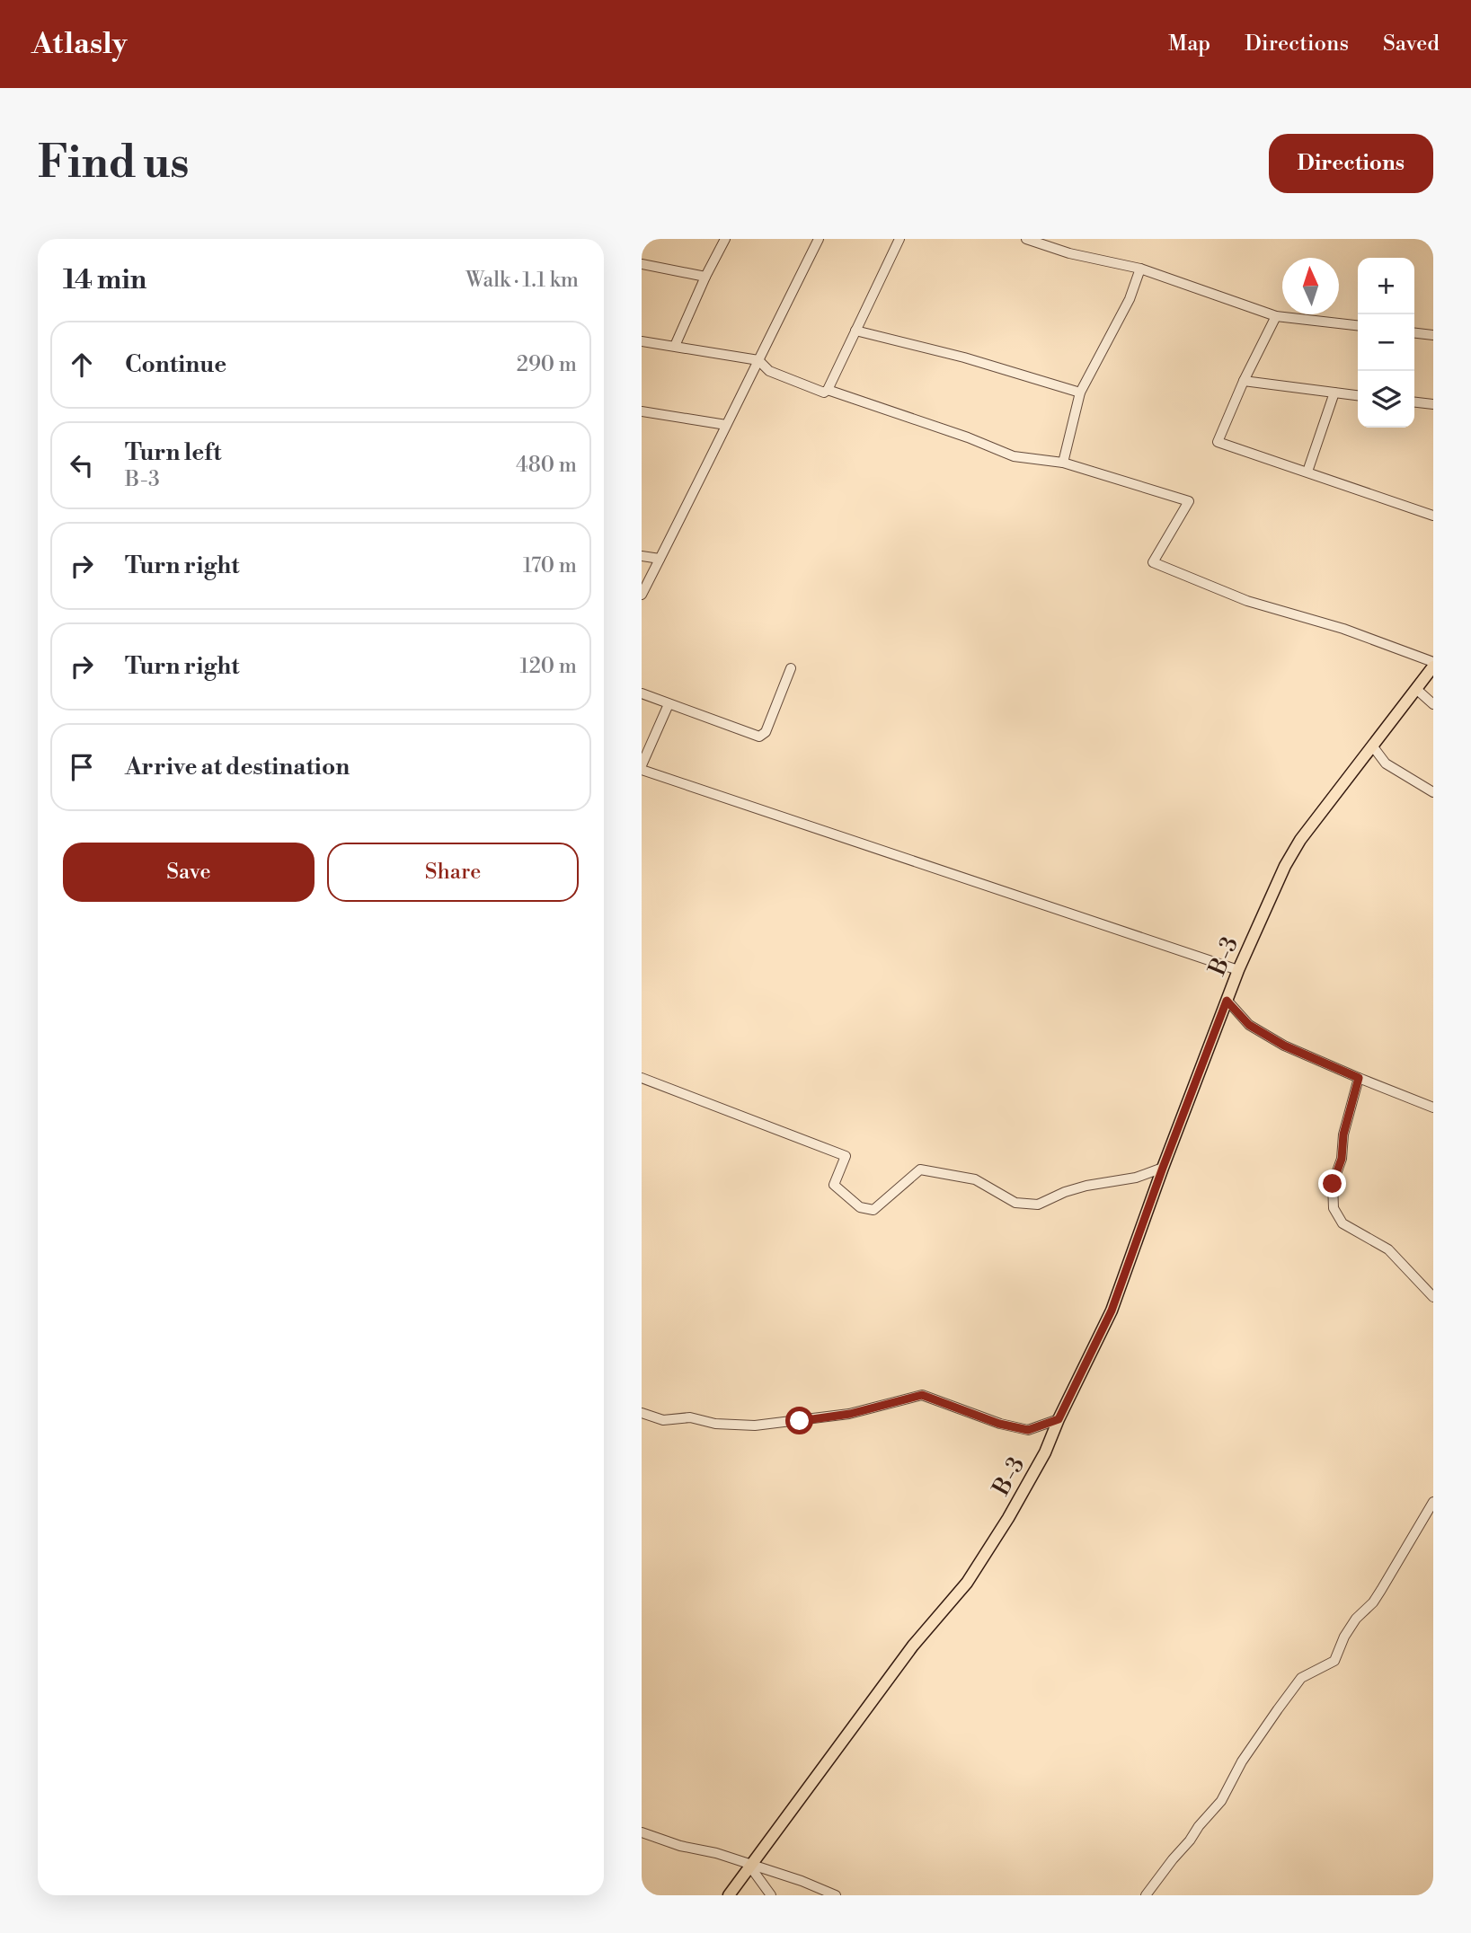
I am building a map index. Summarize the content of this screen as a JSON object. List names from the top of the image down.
{
  "streets": {
    "main road": ["B-3"]
  },
  "north": "top",
  "page": {
    "header": "Atlasly",
    "nav": ["Map", "Directions", "Saved"],
    "buttons": [
      "Directions",
      ["Save", "Share"]
    ],
    "title": "Find us",
    "heading": ["14 min", "Walk · 1.1 km"],
    "map_buttons": ["+", "−"],
    "list": [
      ["Continue", "290 m"],
      ["Turn left", "B-3", "480 m"],
      ["Turn right", "170 m"],
      ["Turn right", "120 m"],
      "Arrive at destination"
    ]
  }
}
